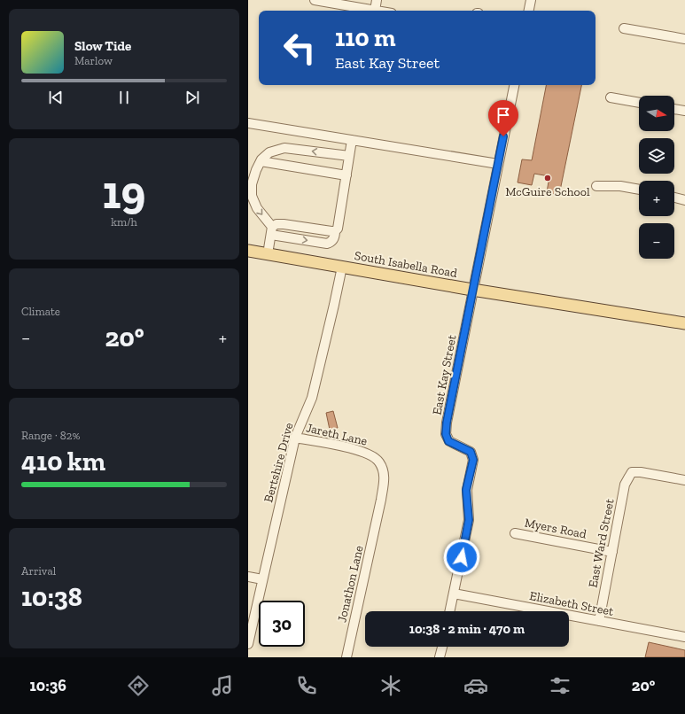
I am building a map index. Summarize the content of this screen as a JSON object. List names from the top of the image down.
{
  "streets": {
    "main road": ["South Isabella Road"],
    "street": [
      "East Kay Street",
      "Jareth Lane",
      "Bertshire Drive",
      "Myers Road",
      "East Ward Street",
      "Jonathon Lane",
      "Elizabeth Street"
    ]
  },
  "crossings": [
    ["South Isabella Road", "East Kay Street"],
    ["South Isabella Road", "Bertshire Drive"],
    ["East Kay Street", "Elizabeth Street"],
    ["Jareth Lane", "Bertshire Drive"],
    ["Jareth Lane", "Jonathon Lane"],
    ["Myers Road", "East Ward Street"],
    ["East Ward Street", "Elizabeth Street"]
  ],
  "places": ["McGuire School"],
  "north": "right",
  "page": {
    "turn": ["110 m", "East Kay Street"],
    "song": ["Slow Tide", "Marlow"],
    "map_buttons": ["+", "−"],
    "tile": [
      ["19", "km/h"],
      "Climate",
      ["Range · 82%", "410 km"],
      ["Arrival", "10:38"]
    ],
    "heat": ["−", "20°", "+"],
    "limit": "30",
    "trip": "10:38 · 2 min · 470 m",
    "tabs": ["10:36", "20°"]
  }
}
